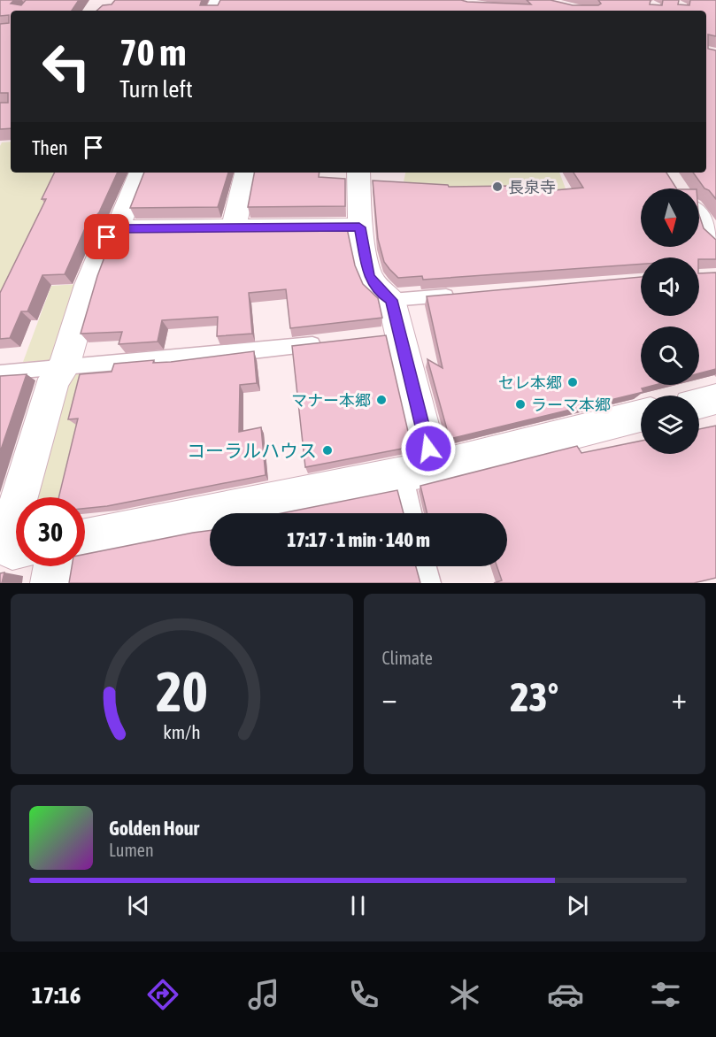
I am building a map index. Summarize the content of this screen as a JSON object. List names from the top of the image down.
{
  "places": [
    "長泉寺",
    "セレ本郷",
    "マナー本郷",
    "ラーマ本郷",
    "コーラルハウス"
  ],
  "north": "bottom",
  "page": {
    "turn": ["70 m", "Turn left"],
    "then": "Then",
    "limit": "30",
    "trip": "17:17 · 1 min · 140 m",
    "tile": "Climate",
    "heat": ["−", "23°", "+"],
    "song": ["Golden Hour", "Lumen"],
    "tabs": "17:16",
    "gauge": ["20", "km/h"]
  }
}
